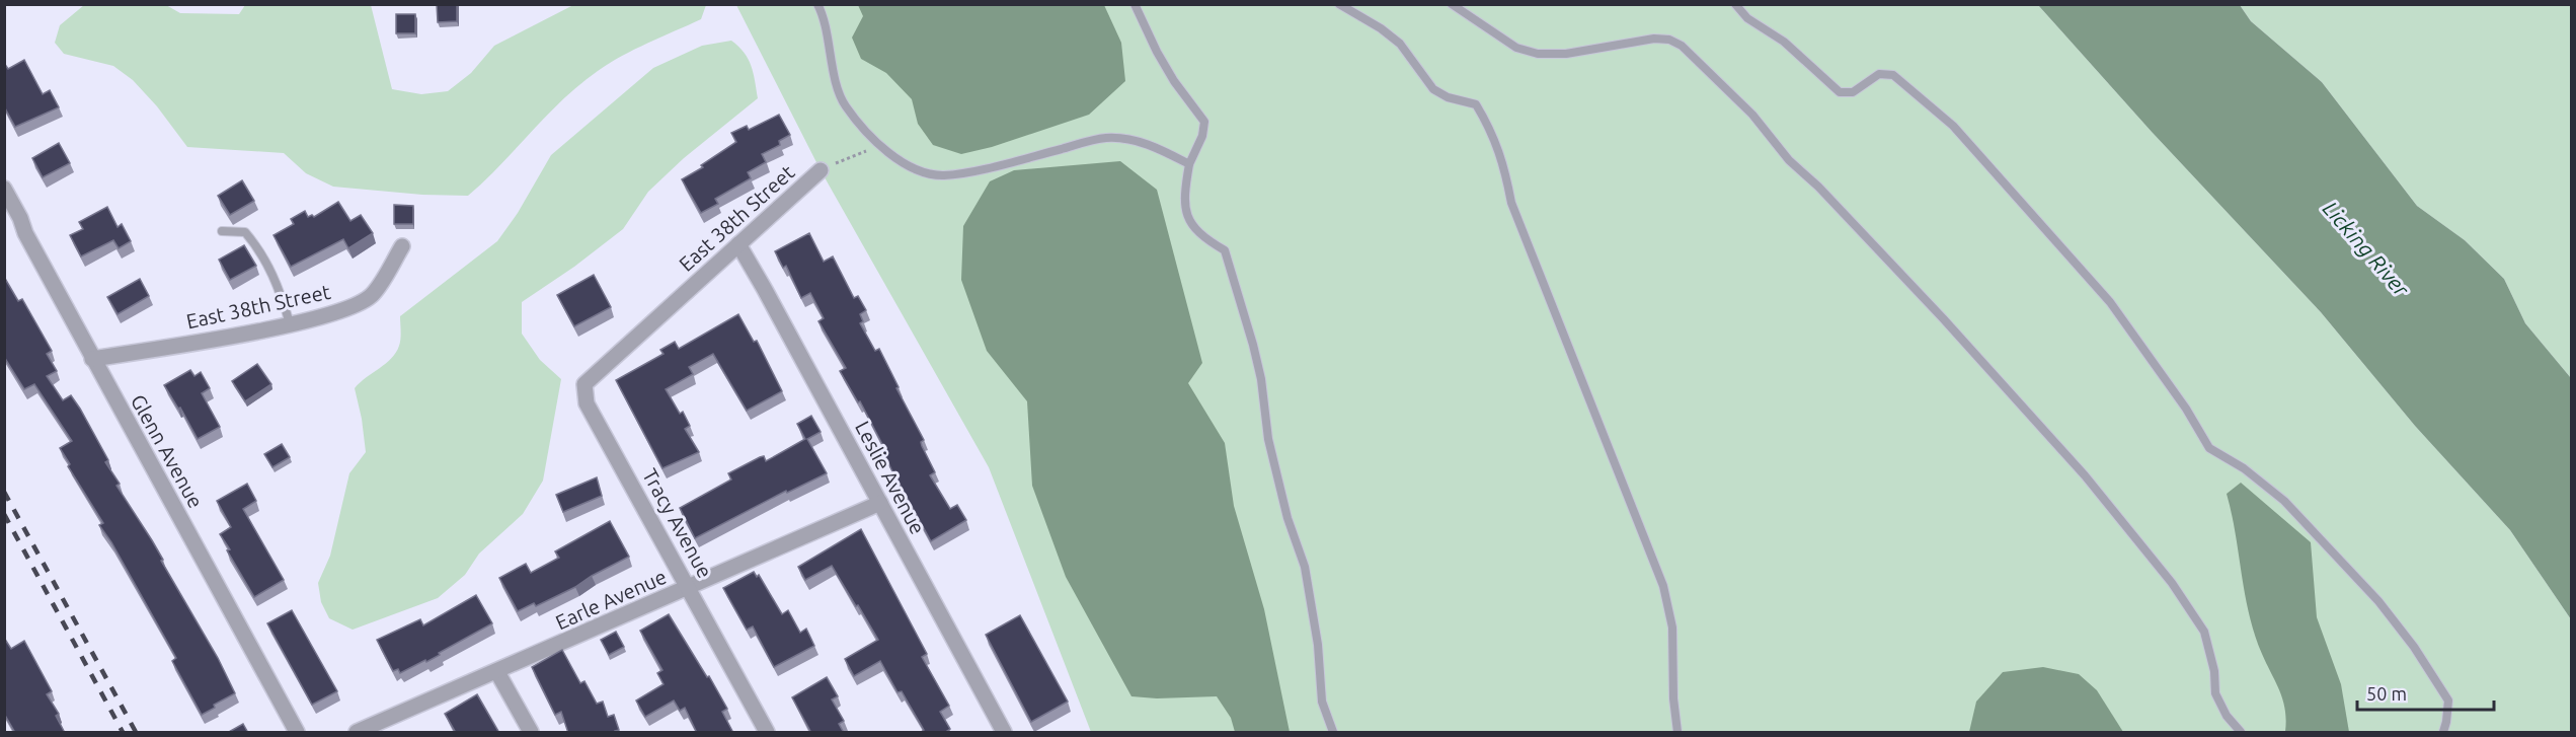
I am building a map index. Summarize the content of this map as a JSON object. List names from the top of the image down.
{
  "streets": {
    "street": [
      "East 38th Street",
      "Glenn Avenue",
      "Leslie Avenue",
      "Tracy Avenue",
      "Earle Avenue"
    ]
  },
  "crossings": [
    ["East 38th Street", "Glenn Avenue"],
    ["East 38th Street", "Leslie Avenue"],
    ["East 38th Street", "Tracy Avenue"],
    ["Leslie Avenue", "Earle Avenue"],
    ["Tracy Avenue", "Earle Avenue"]
  ],
  "water": ["Licking River"],
  "scale_bar": "50 m"
}
